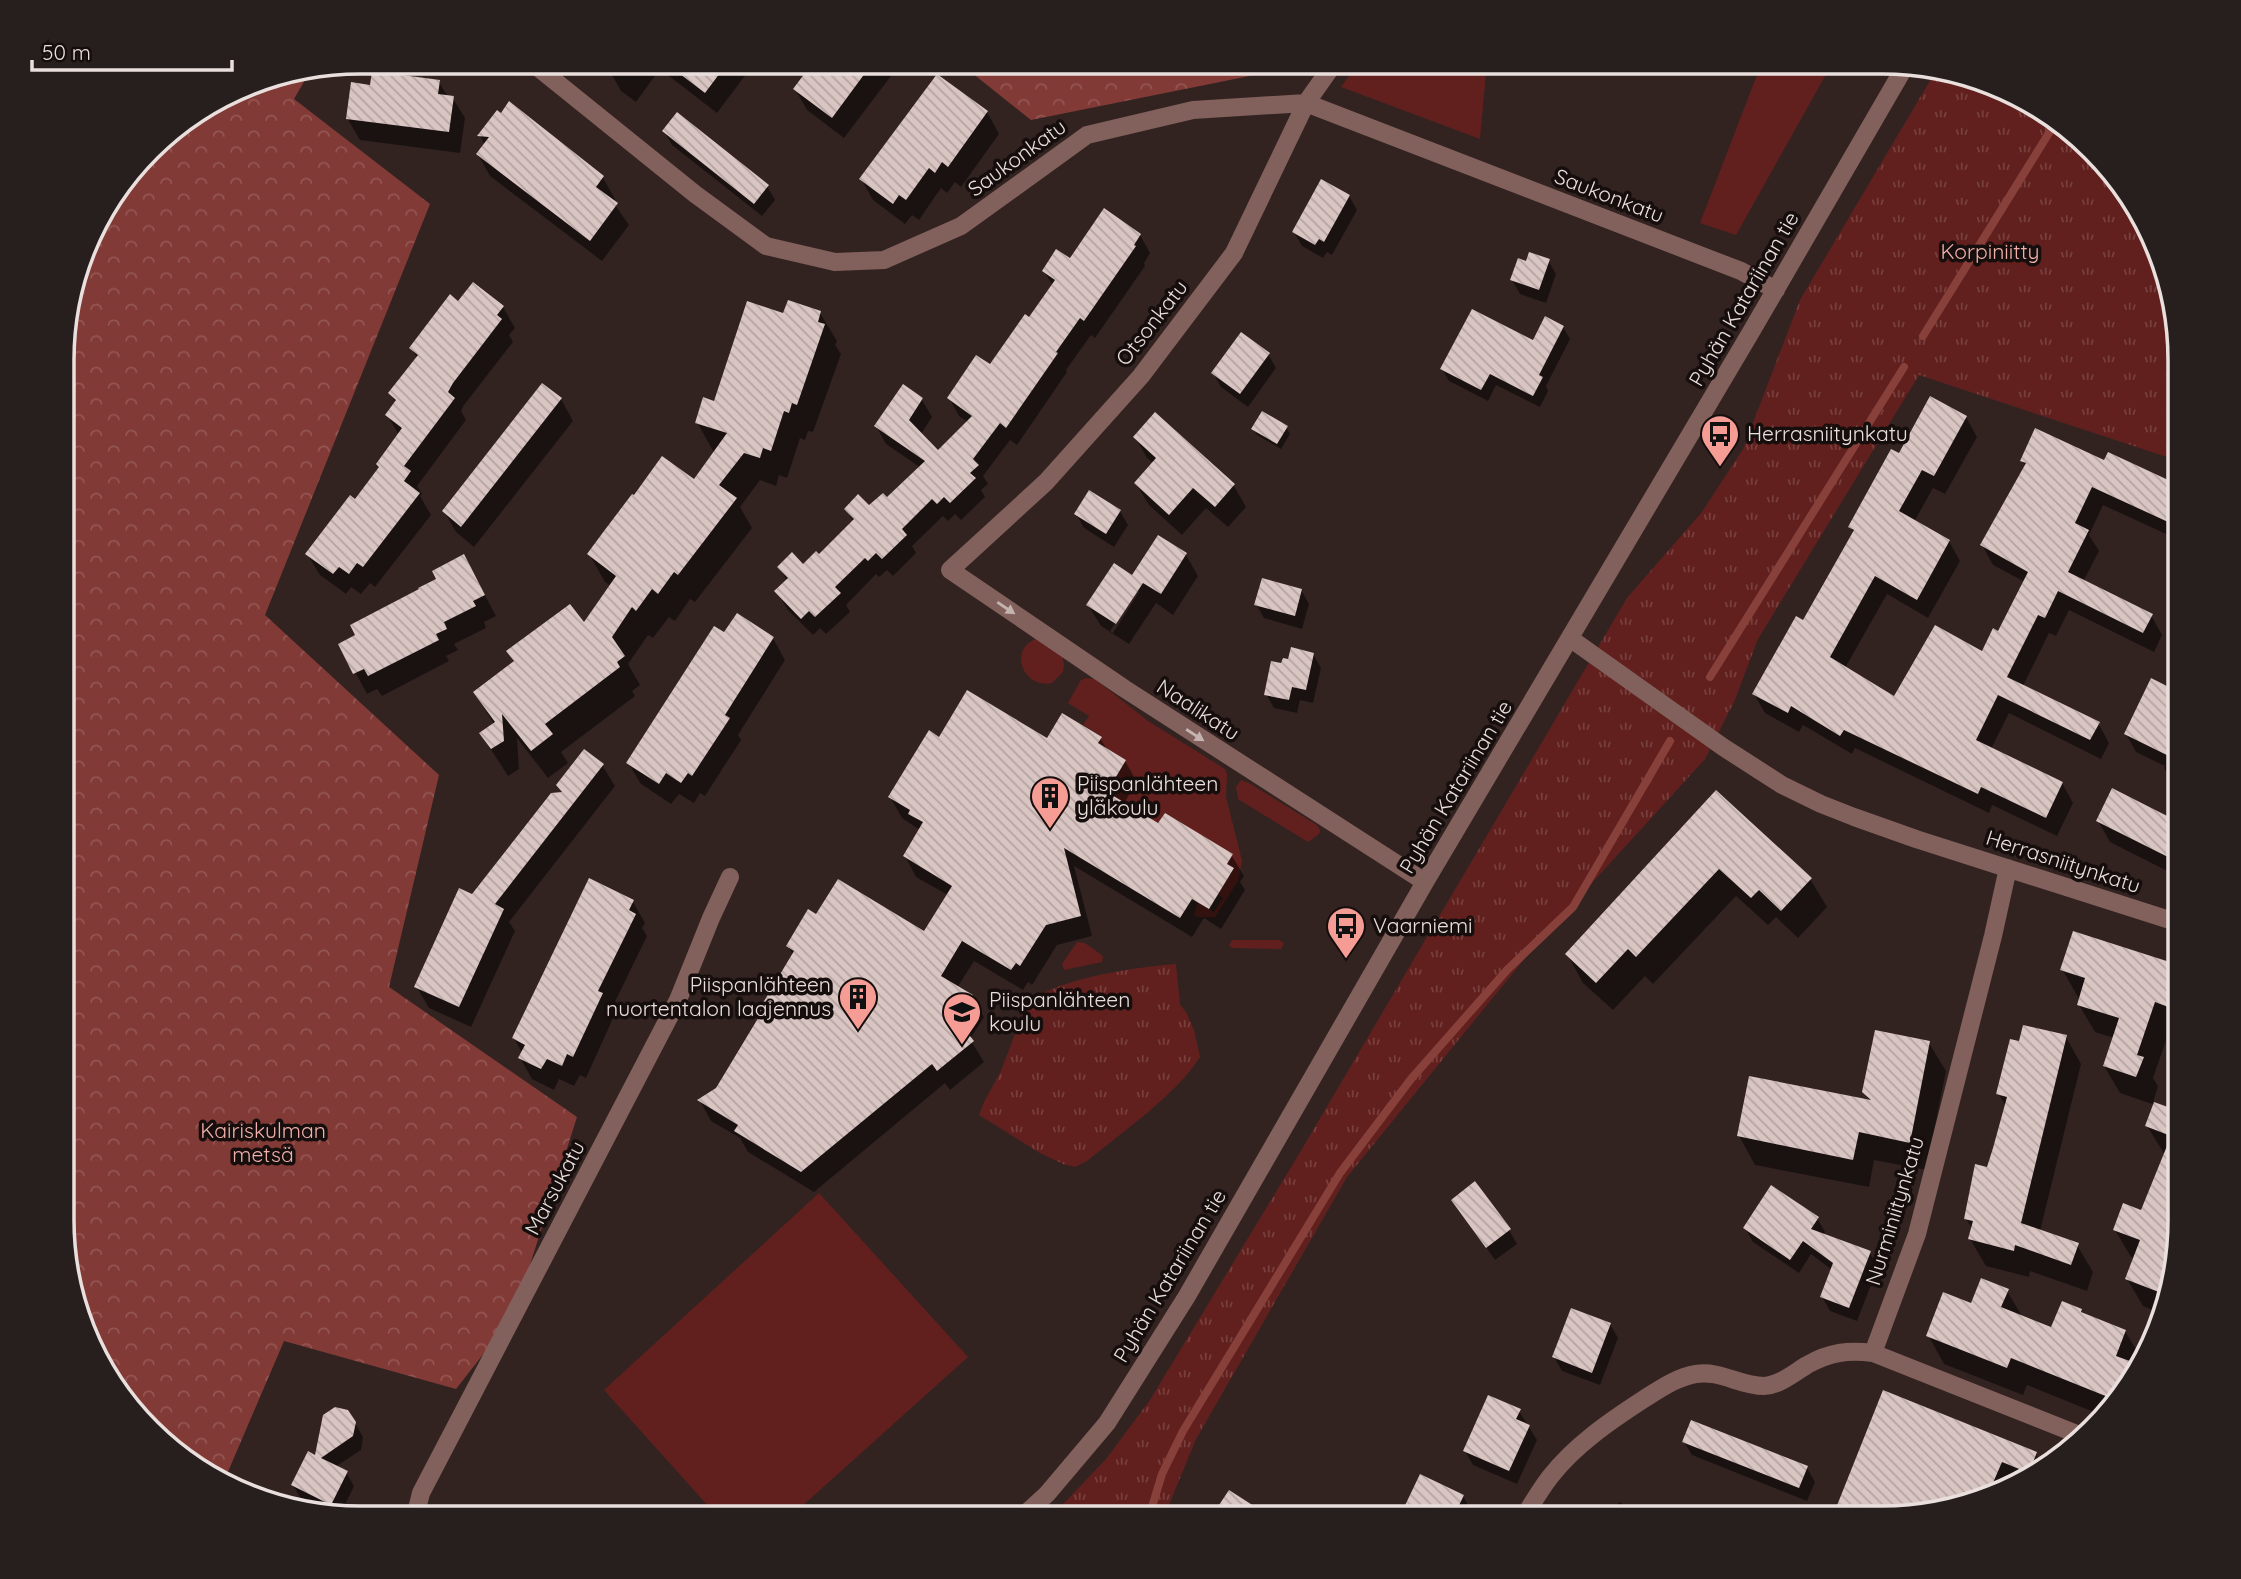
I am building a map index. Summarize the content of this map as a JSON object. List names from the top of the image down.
{
  "streets": {
    "street": [
      "Saukonkatu",
      "Pyhän Katariinan tie",
      "Otsonkatu",
      "Naalikatu",
      "Herrasniitynkatu",
      "Marsukatu",
      "Nurminiitynkatu"
    ]
  },
  "crossings": [
    ["Saukonkatu", "Pyhän Katariinan tie"],
    ["Saukonkatu", "Otsonkatu"],
    ["Pyhän Katariinan tie", "Naalikatu"],
    ["Pyhän Katariinan tie", "Herrasniitynkatu"],
    ["Otsonkatu", "Naalikatu"],
    ["Herrasniitynkatu", "Nurminiitynkatu"]
  ],
  "one_way": ["Naalikatu"],
  "parks": ["Korpiniitty", "Kairiskulman metsä"],
  "places": {
    "bus stop": ["Herrasniitynkatu", "Vaarniemi"],
    "building": ["Piispanlähteen yläkoulu", "Piispanlähteen nuortentalon laajennus"],
    "school or university": ["Piispanlähteen koulu"]
  },
  "scale_bar": "50 m"
}
